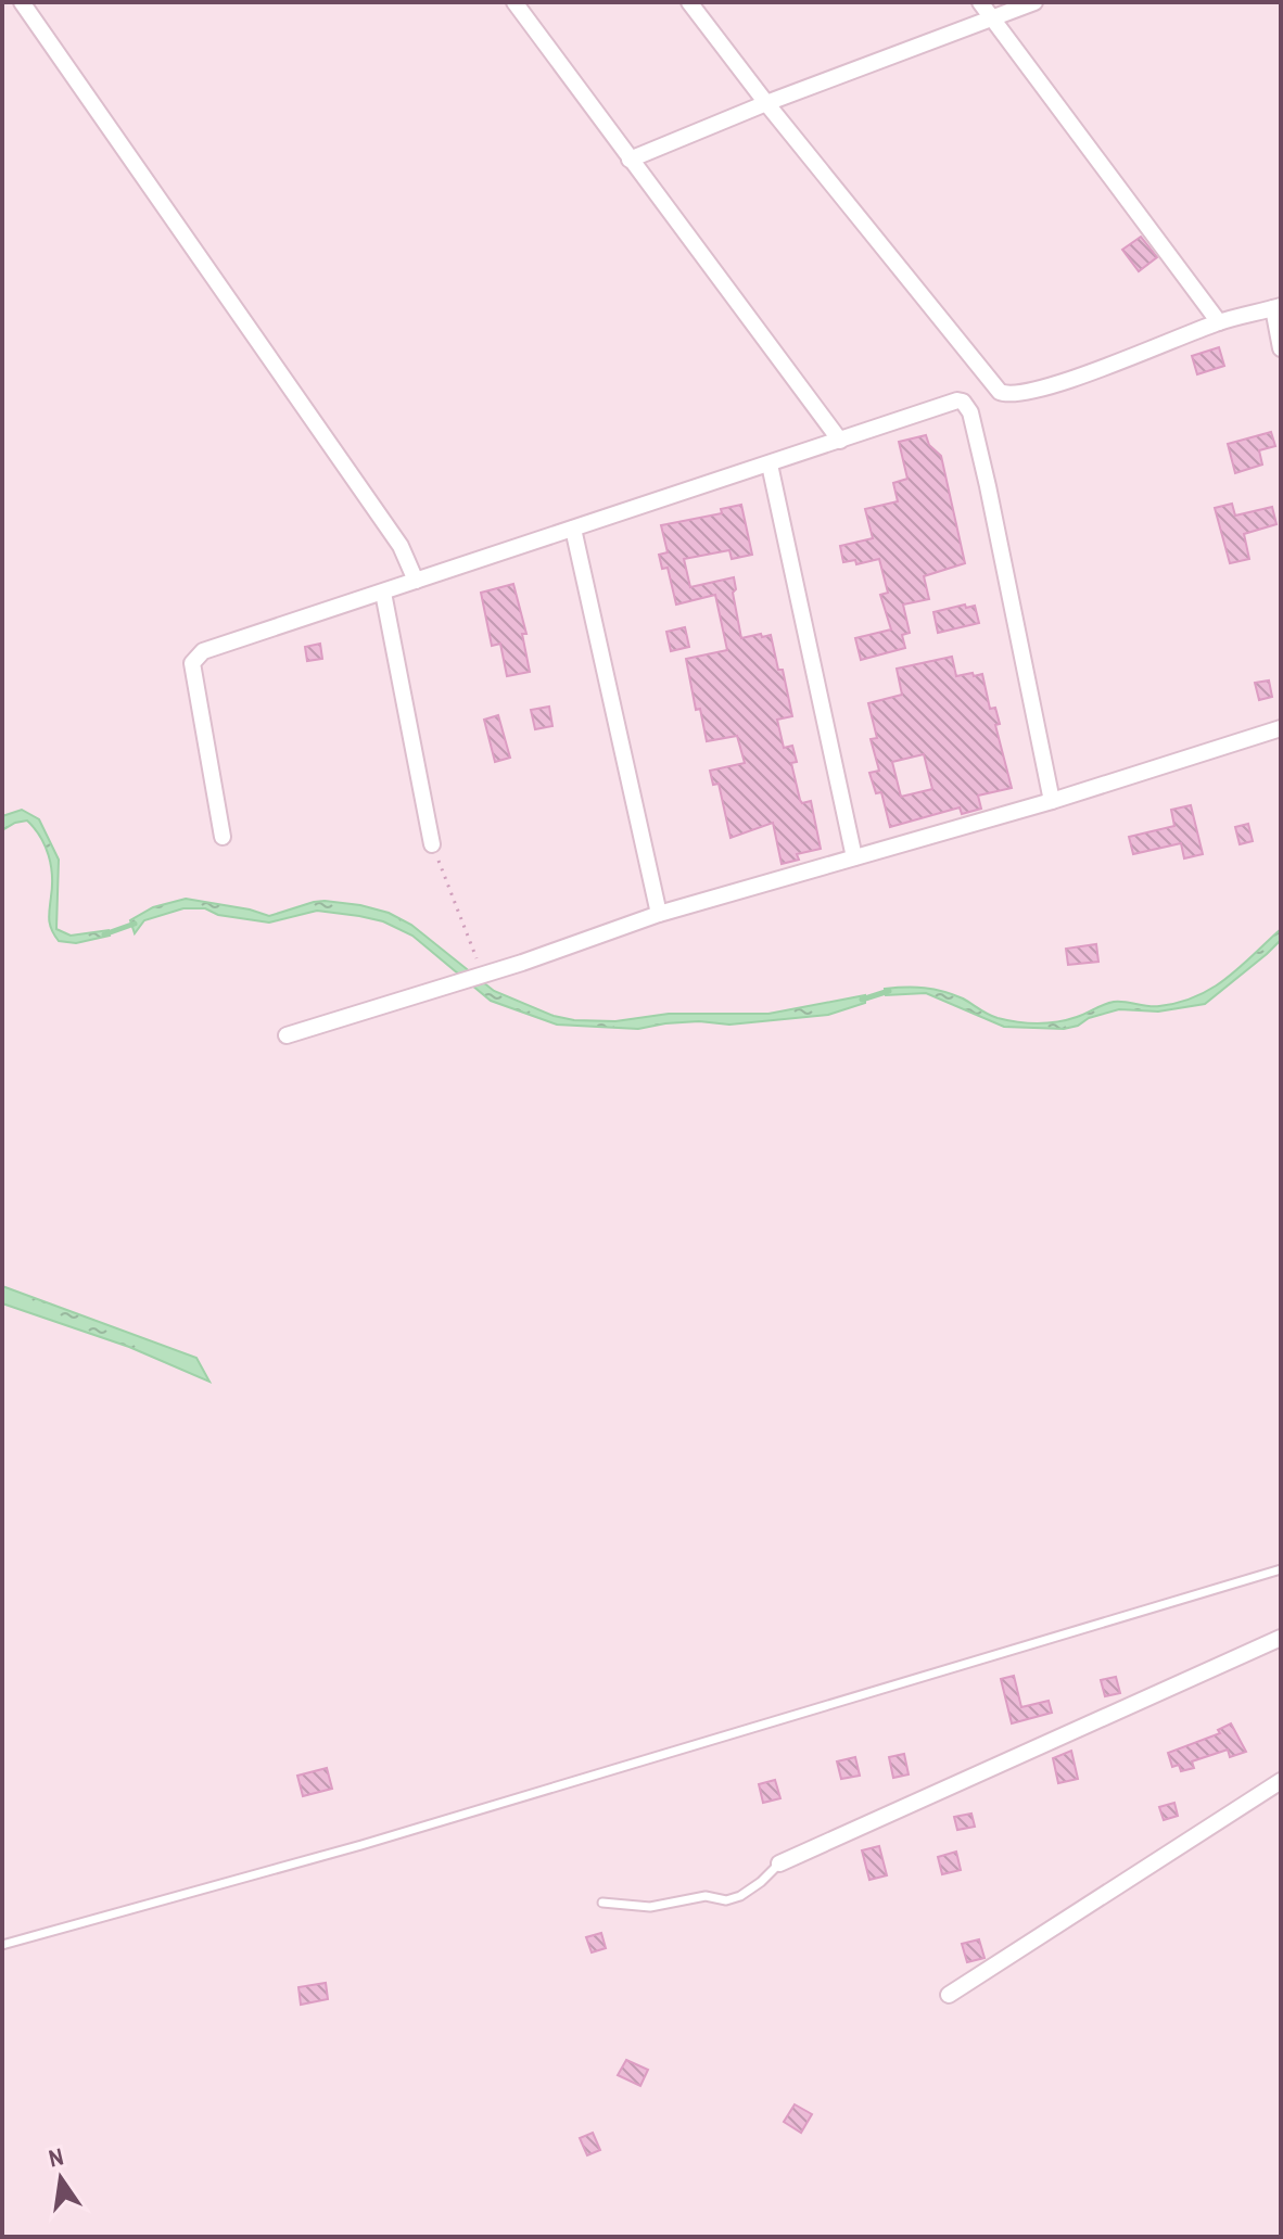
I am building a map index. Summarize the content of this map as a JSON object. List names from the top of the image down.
{
  "north": "top"
}
